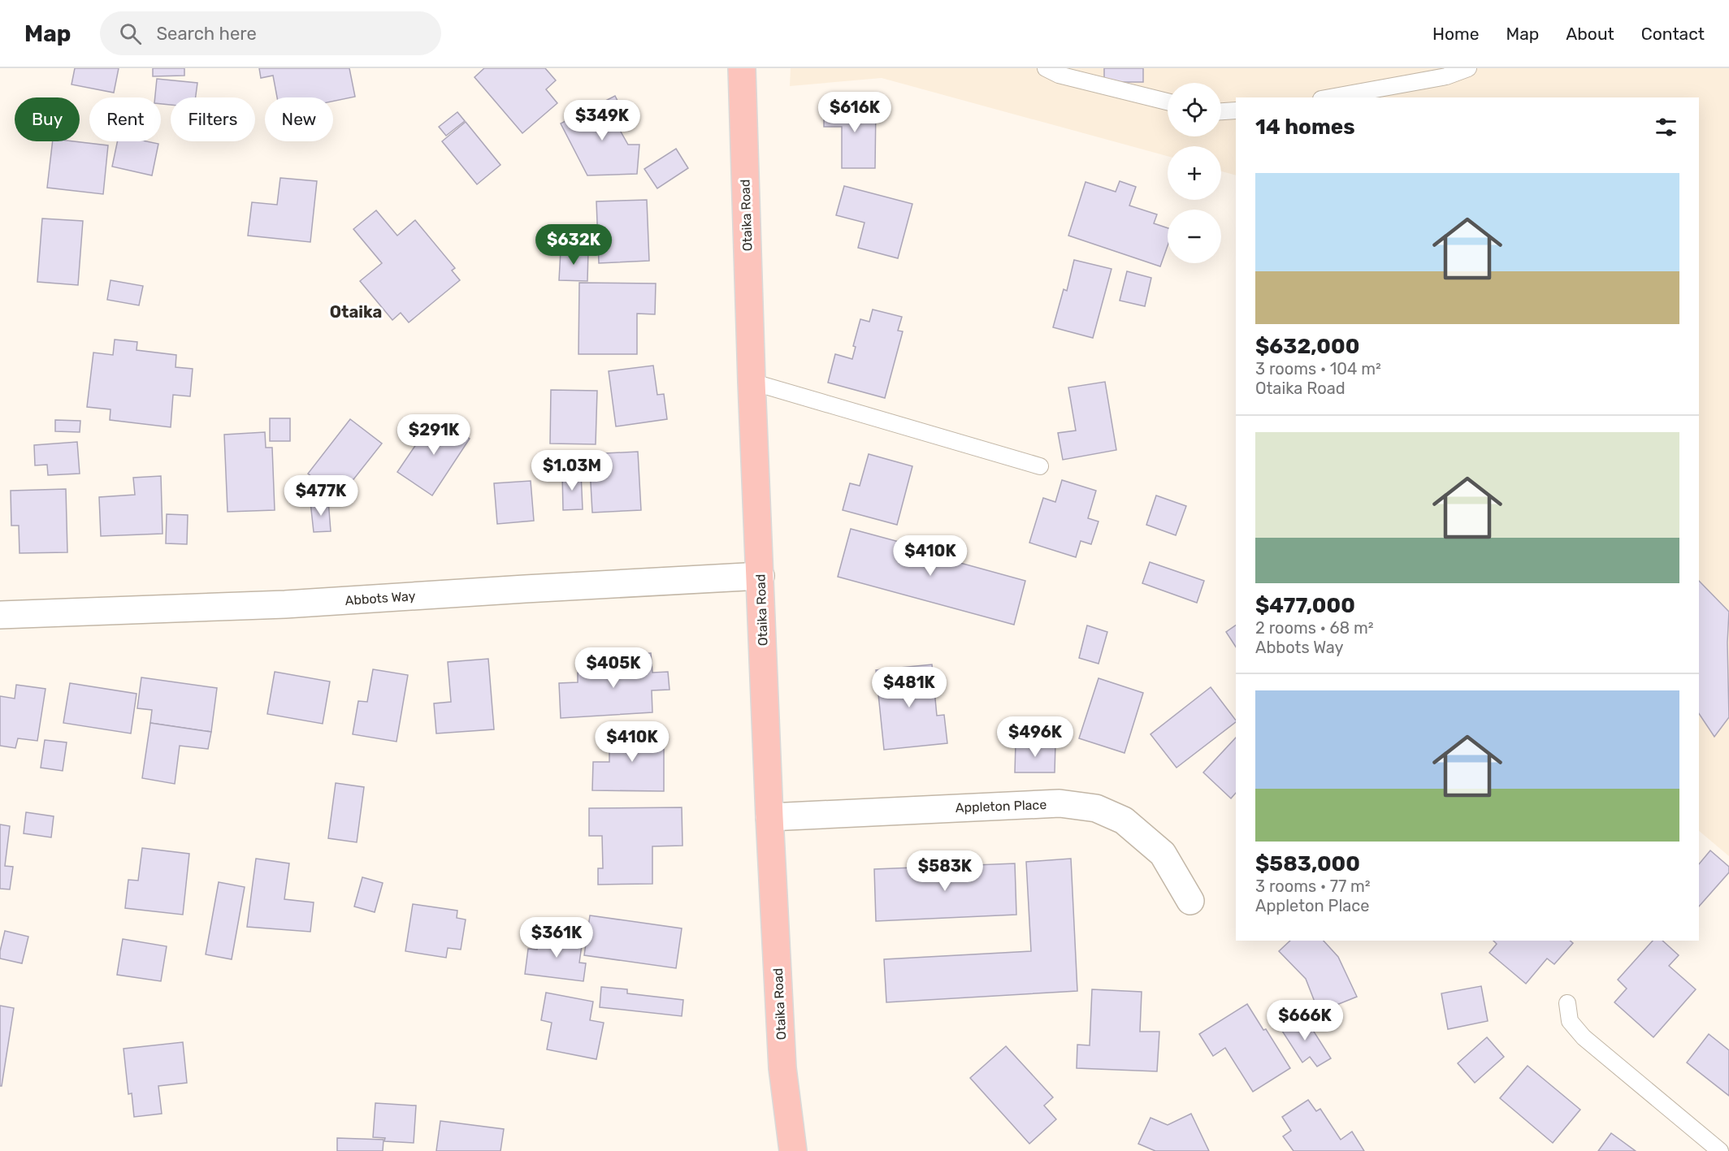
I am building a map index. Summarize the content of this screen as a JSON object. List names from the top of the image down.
{
  "streets": {
    "highway": ["Otaika Road"],
    "street": ["Abbots Way", "Appleton Place"]
  },
  "crossings": [
    ["Otaika Road", "Abbots Way"],
    ["Otaika Road", "Appleton Place"]
  ],
  "districts": ["Otaika"],
  "page": {
    "header": "Map",
    "search": "Search here",
    "nav": [
      "Home",
      "Map",
      "About",
      "Contact"
    ],
    "map_buttons": ["+", "−"],
    "price": [
      "$616K",
      "$349K",
      "$632K",
      "$291K",
      "$1.03M",
      "$477K",
      "$410K",
      "$405K",
      "$481K",
      "$496K",
      "$410K",
      "$583K",
      "$361K",
      "$666K"
    ],
    "chip": [
      "Buy",
      "Rent",
      "Filters",
      "New"
    ],
    "heading": "14 homes",
    "list": [
      {
        "name": "$632,000",
        "note": "3 rooms · 104 m² · Otaika Road"
      },
      {
        "name": "$477,000",
        "note": "2 rooms · 68 m² · Abbots Way"
      },
      {
        "name": "$583,000",
        "note": "3 rooms · 77 m² · Appleton Place"
      }
    ]
  }
}
